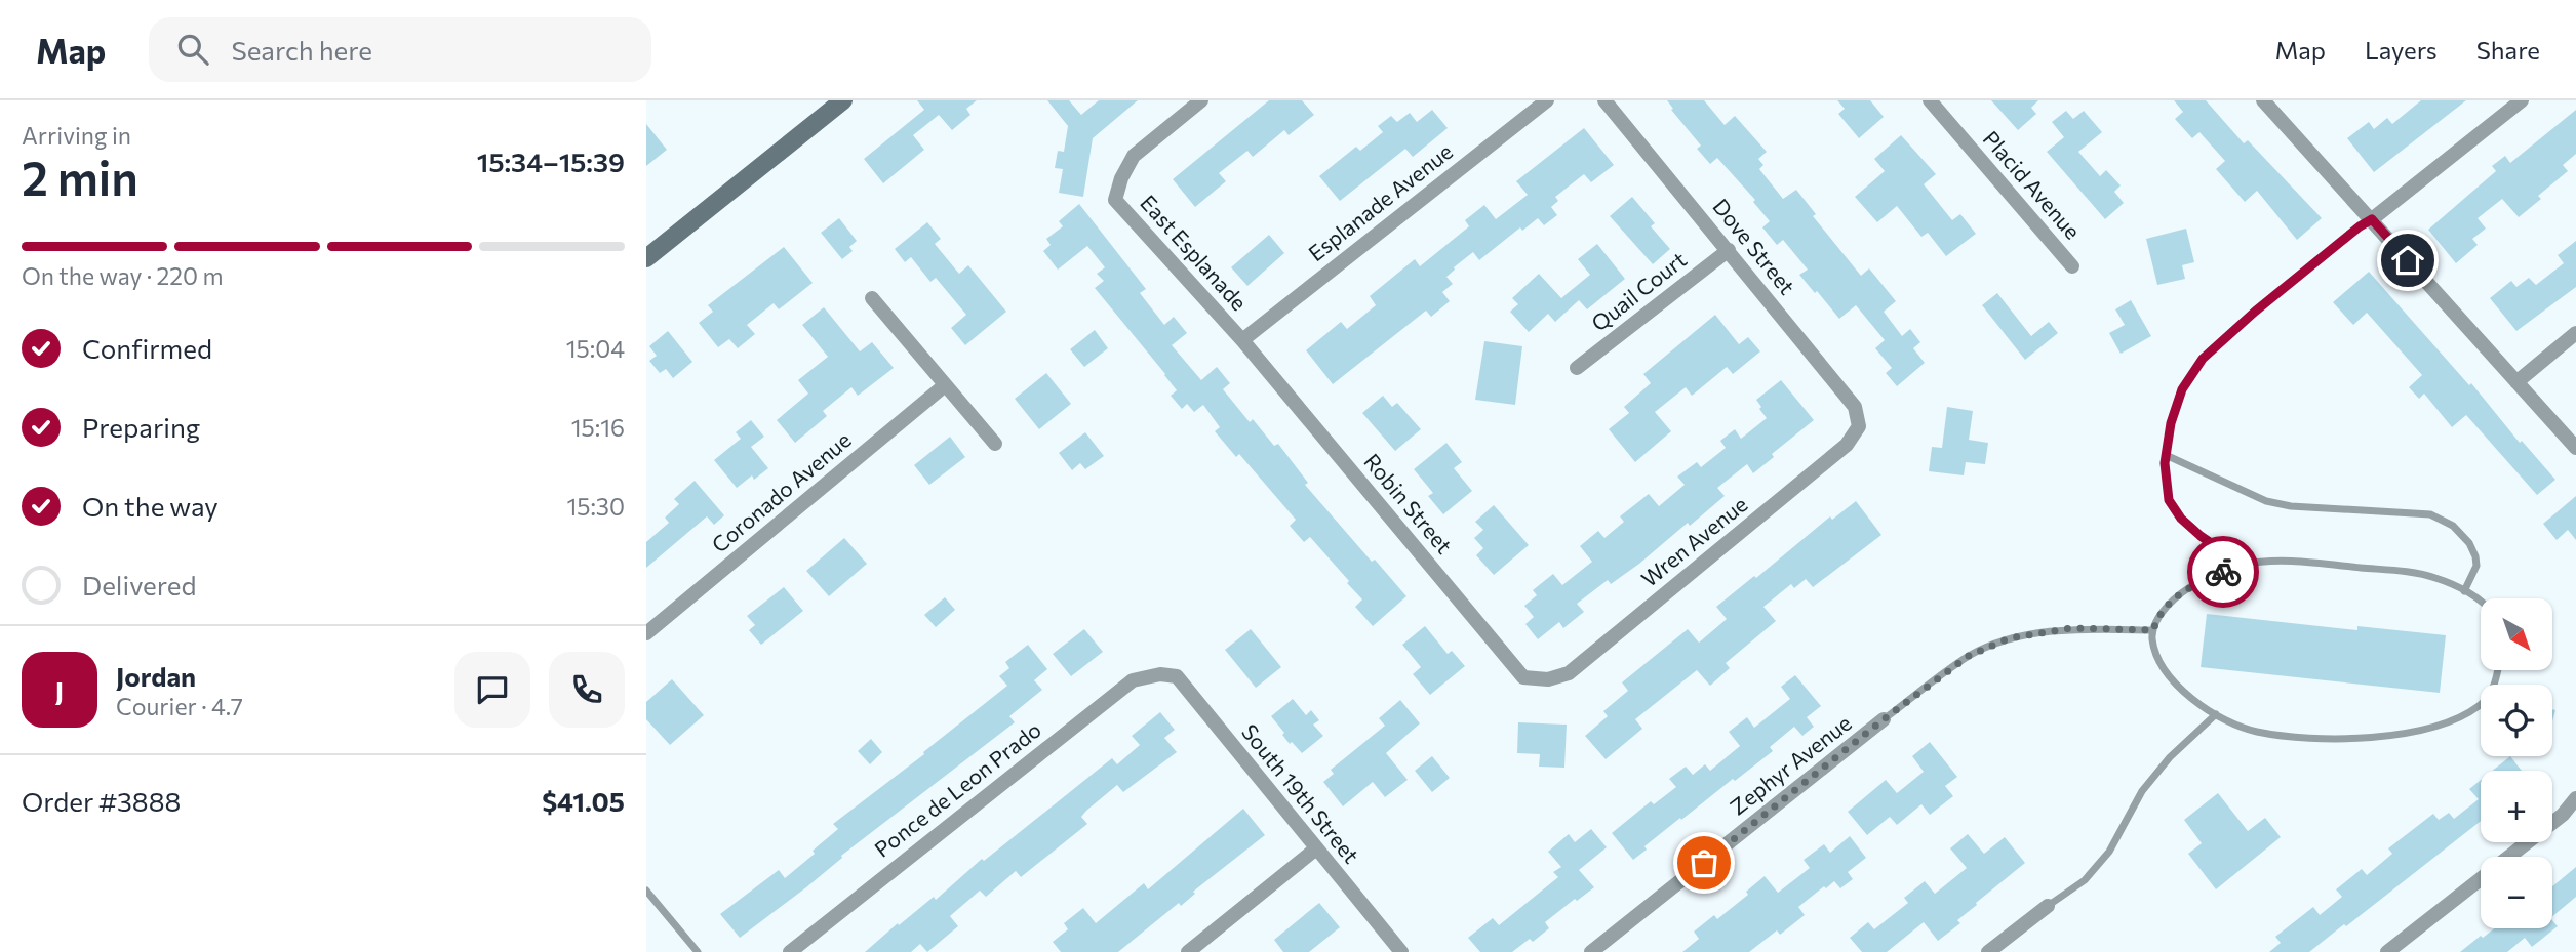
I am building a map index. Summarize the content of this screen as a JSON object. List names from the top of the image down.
{
  "streets": {
    "street": [
      "Placid Avenue",
      "Esplanade Avenue",
      "Dove Street",
      "East Esplanade",
      "Quail Court",
      "Coronado Avenue",
      "Robin Street",
      "Wren Avenue",
      "Zephyr Avenue",
      "Ponce de Leon Prado",
      "South 19th Street"
    ]
  },
  "crossings": [
    ["Esplanade Avenue", "East Esplanade"],
    ["Esplanade Avenue", "Robin Street"],
    ["Dove Street", "Quail Court"],
    ["Dove Street", "Wren Avenue"],
    ["East Esplanade", "Robin Street"],
    ["Robin Street", "Wren Avenue"],
    ["Ponce de Leon Prado", "South 19th Street"]
  ],
  "north": "bottom right",
  "page": {
    "header": "Map",
    "search": "Search here",
    "nav": ["Map", "Layers", "Share"],
    "heading": ["2 min", "Arriving in", "15:34–15:39"],
    "panel": [
      "Jordan",
      "Courier · 4.7",
      "Order #3888",
      "$41.05"
    ],
    "bar": "On the way · 220 m",
    "list": [
      ["Confirmed", "15:04"],
      ["Preparing", "15:16"],
      ["On the way", "15:30"],
      "Delivered"
    ],
    "map_buttons": ["+", "−"],
    "round": "J"
  }
}
